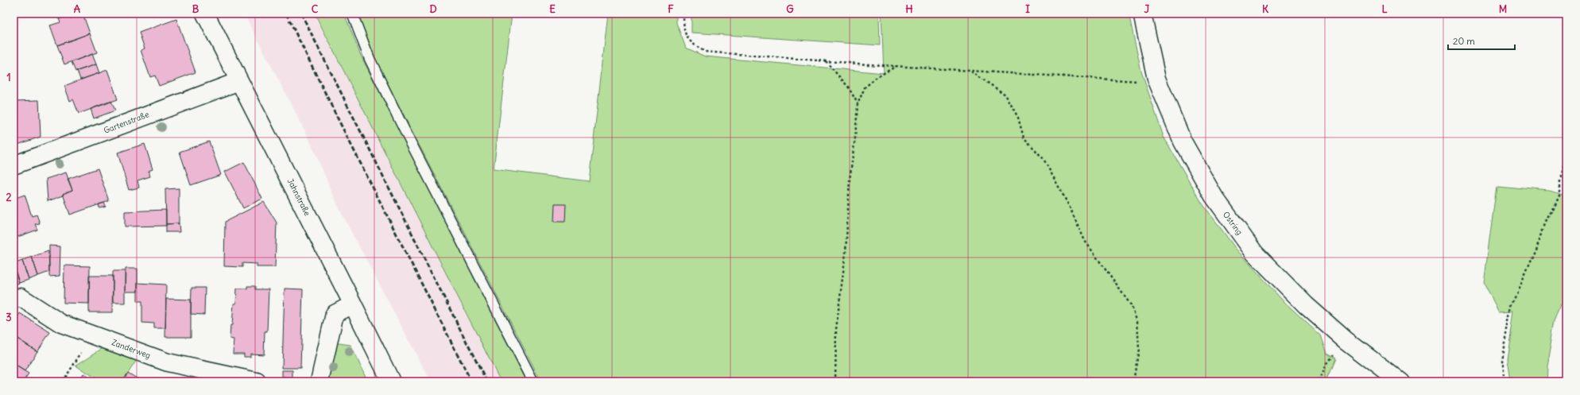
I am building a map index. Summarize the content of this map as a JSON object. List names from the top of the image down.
{
  "streets": {
    "street": [
      "Gartenstraße",
      "Jahnstraße",
      "Ostring",
      "Zanderweg"
    ]
  },
  "crossings": [
    ["Gartenstraße", "Jahnstraße"]
  ],
  "scale_bar": "20 m",
  "grid": {
    "columns": [
      "A",
      "B",
      "C",
      "D",
      "E",
      "F",
      "G",
      "H",
      "I",
      "J",
      "K",
      "L",
      "M"
    ],
    "rows": ["1", "2", "3"]
  }
}
